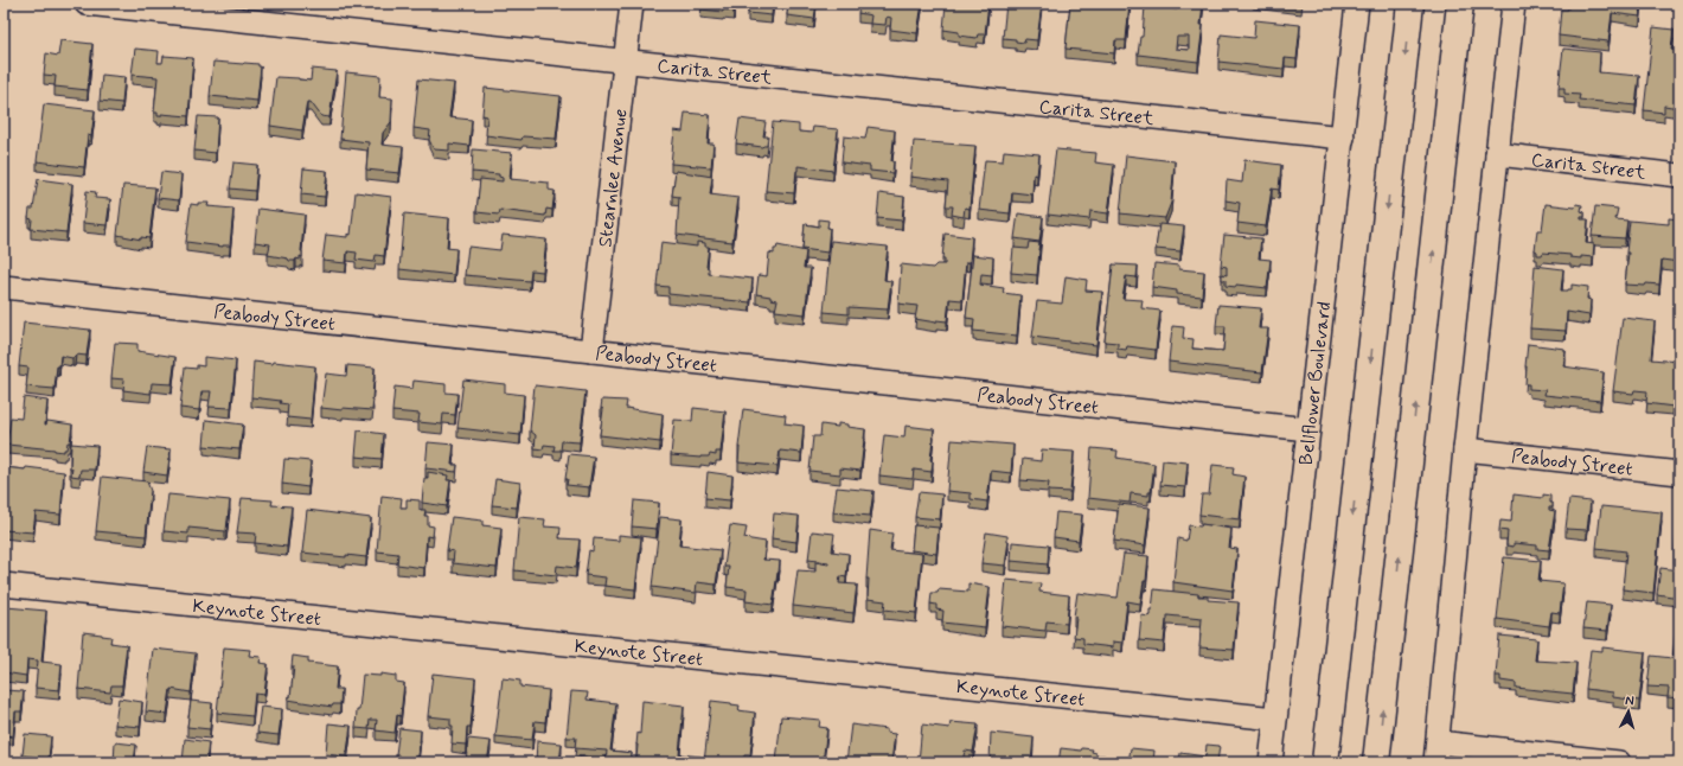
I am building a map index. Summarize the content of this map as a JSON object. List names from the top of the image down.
{
  "streets": {
    "street": [
      "Carita Street",
      "Stearnlee Avenue",
      "Peabody Street",
      "Bellflower Boulevard",
      "Keynote Street"
    ]
  },
  "crossings": [
    ["Carita Street", "Stearnlee Avenue"],
    ["Carita Street", "Bellflower Boulevard"],
    ["Stearnlee Avenue", "Peabody Street"],
    ["Peabody Street", "Bellflower Boulevard"],
    ["Bellflower Boulevard", "Keynote Street"]
  ],
  "north": "top"
}
